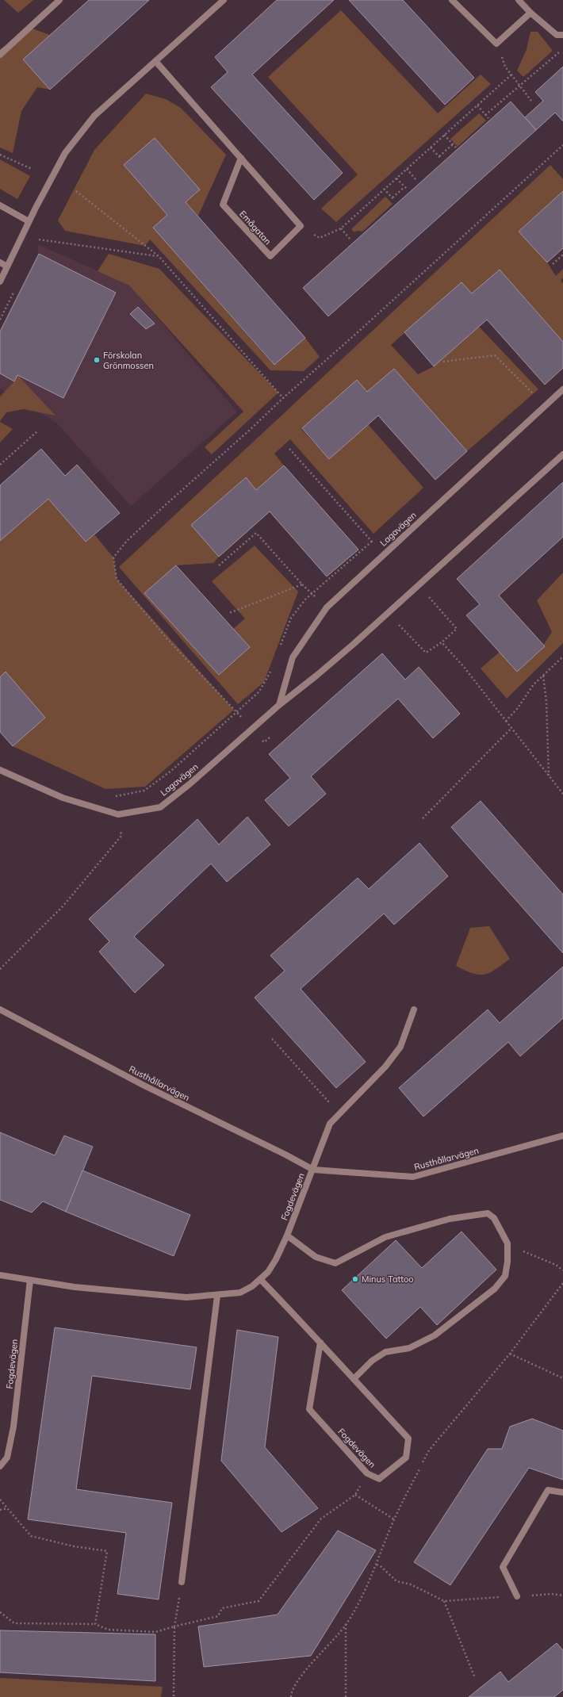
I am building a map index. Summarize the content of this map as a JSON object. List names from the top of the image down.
{
  "streets": {
    "street": [
      "Emågatan",
      "Lagavägen",
      "Rusthållarvägen",
      "Fogdevägen"
    ]
  },
  "crossings": [
    ["Rusthållarvägen", "Fogdevägen"]
  ],
  "places": ["Förskolan Grönmossen", "Minus Tattoo"]
}
